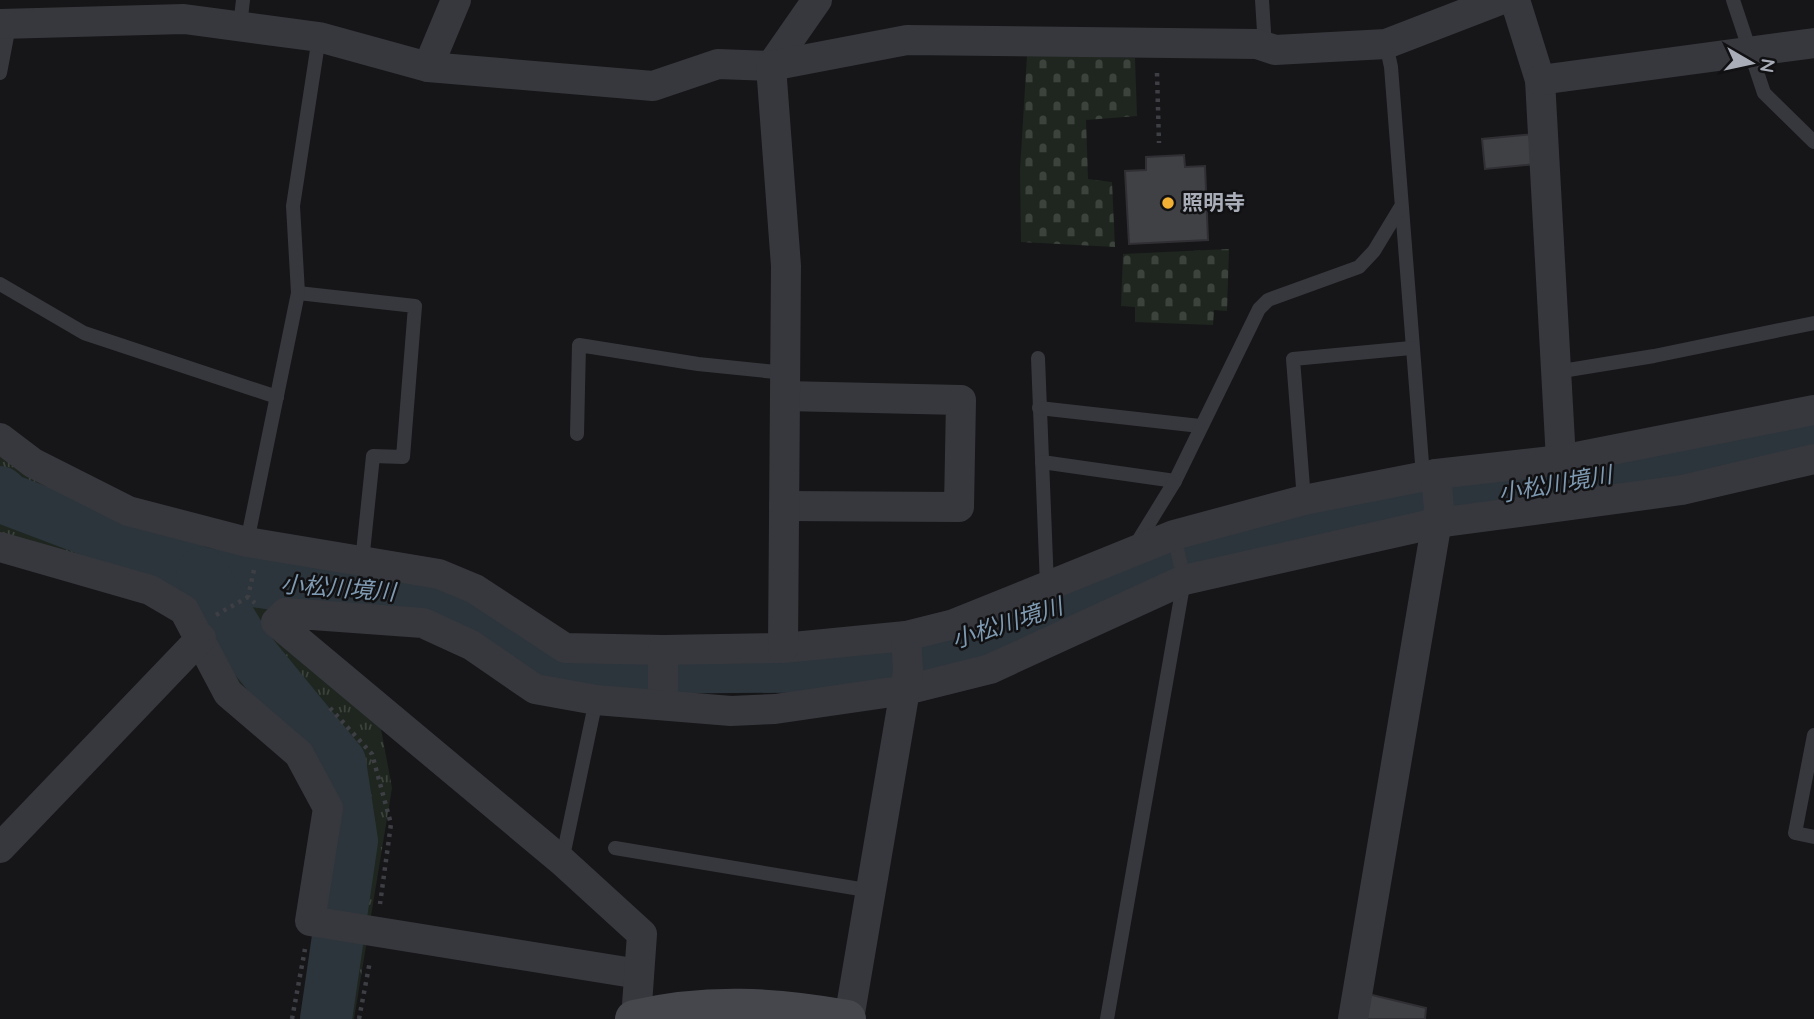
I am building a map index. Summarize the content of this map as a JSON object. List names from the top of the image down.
{
  "water": ["小松川境川"],
  "places": ["照明寺"],
  "north": "right"
}
